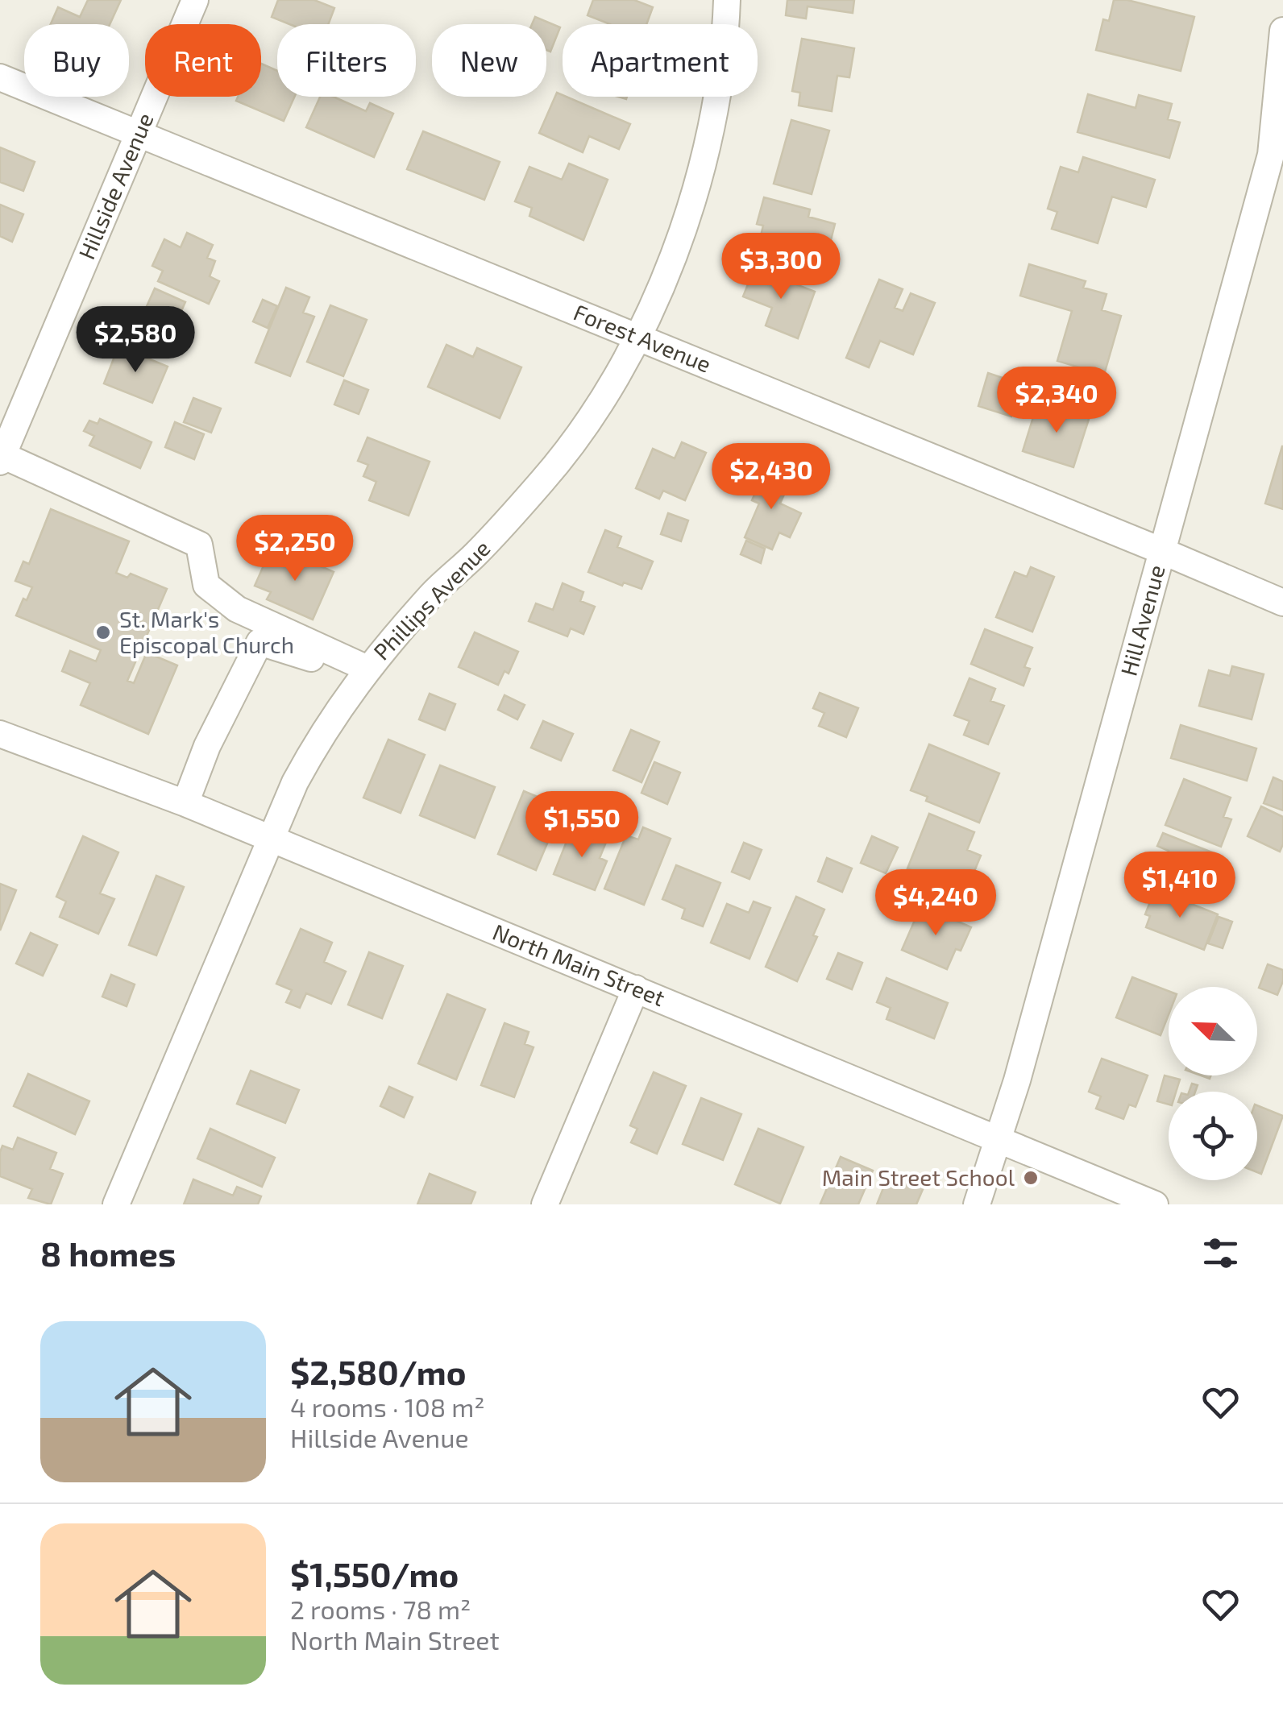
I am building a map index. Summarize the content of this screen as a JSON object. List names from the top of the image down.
{
  "streets": {
    "street": [
      "Hillside Avenue",
      "Forest Avenue",
      "Phillips Avenue",
      "Hill Avenue",
      "North Main Street"
    ]
  },
  "crossings": [
    ["Hillside Avenue", "Forest Avenue"],
    ["Forest Avenue", "Phillips Avenue"],
    ["Forest Avenue", "Hill Avenue"],
    ["Phillips Avenue", "North Main Street"],
    ["Hill Avenue", "North Main Street"]
  ],
  "places": ["St. Mark's Episcopal Church", "Main Street School"],
  "north": "top left",
  "page": {
    "chip": [
      "Buy",
      "Rent",
      "Filters",
      "New",
      "Apartment"
    ],
    "price": [
      "$3,300",
      "$2,580",
      "$2,340",
      "$2,430",
      "$2,250",
      "$1,550",
      "$1,410",
      "$4,240"
    ],
    "heading": "8 homes",
    "list": [
      {
        "name": "$2,580/mo",
        "note": "4 rooms · 108 m² · Hillside Avenue"
      },
      {
        "name": "$1,550/mo",
        "note": "2 rooms · 78 m² · North Main Street"
      }
    ]
  }
}
